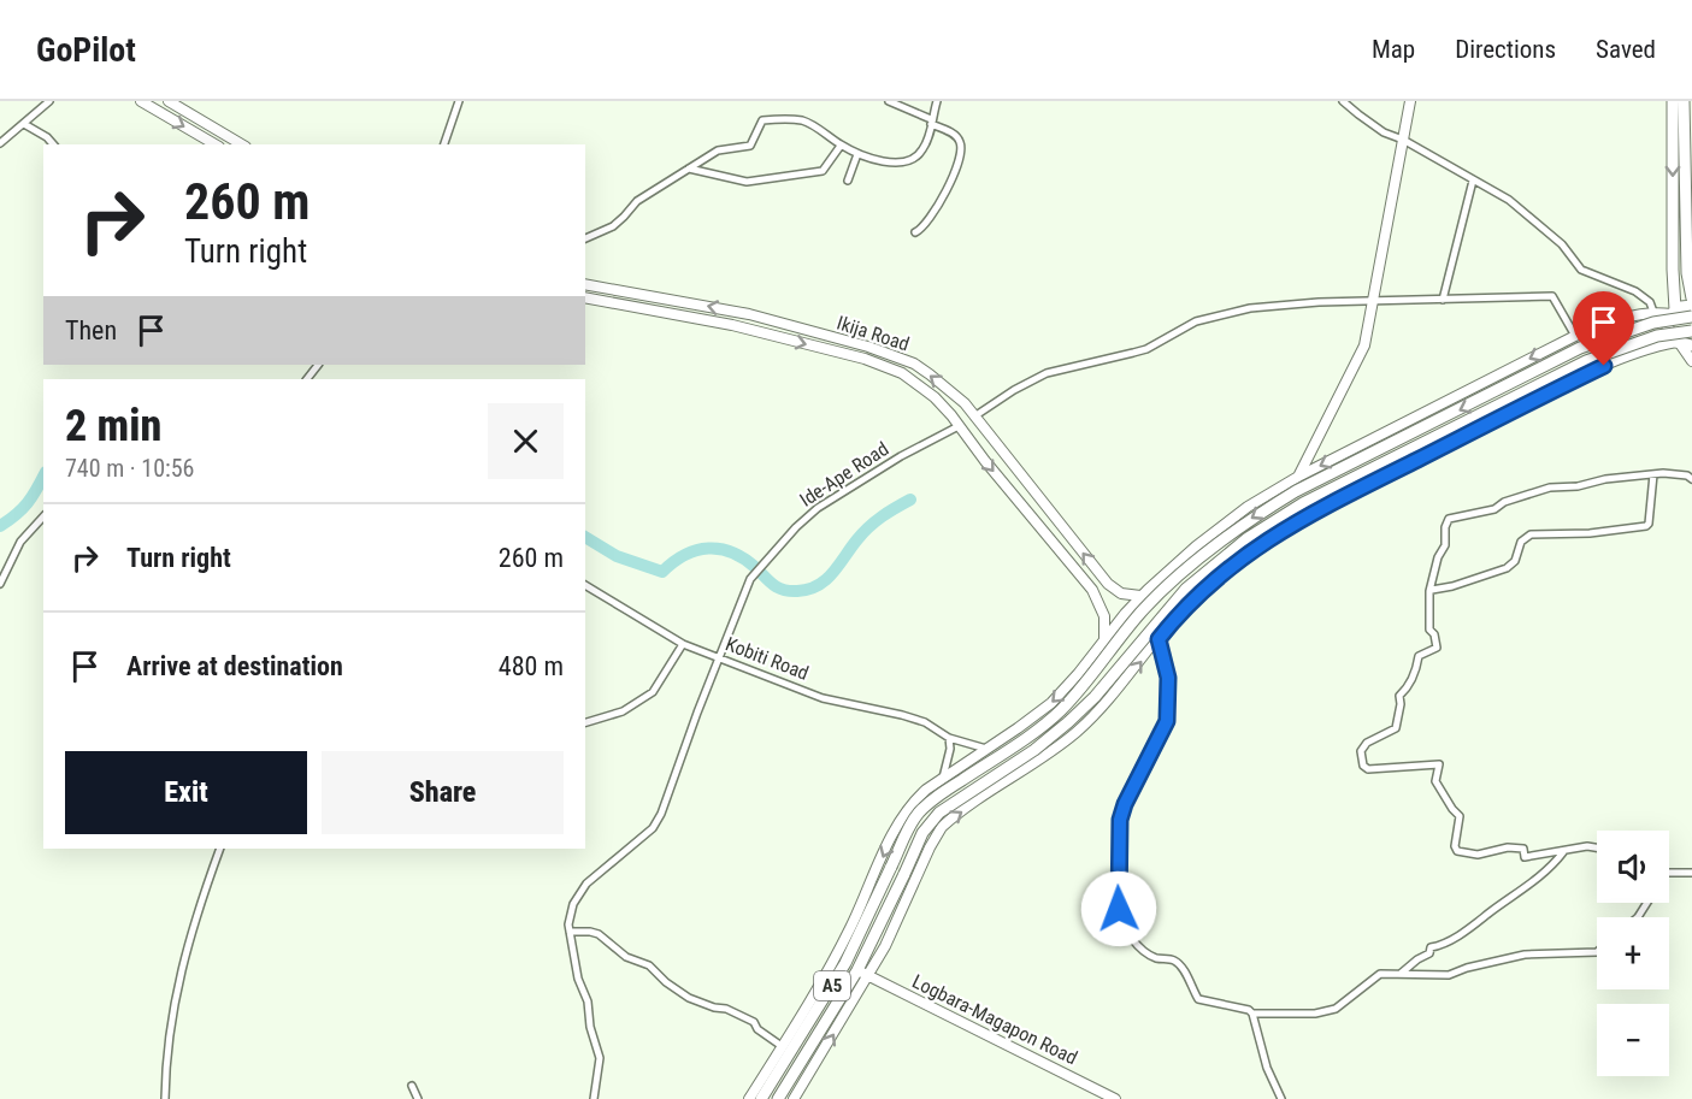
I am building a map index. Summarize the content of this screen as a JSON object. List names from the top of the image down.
{
  "streets": {
    "highway": ["A5"],
    "street": [
      "Ikija Road",
      "Ide-Ape Road",
      "Kobiti Road",
      "Logbara-Magapon Road"
    ]
  },
  "crossings": [
    ["Ikija Road", "Ide-Ape Road"],
    ["Ide-Ape Road", "Kobiti Road"],
    ["A5", "Logbara-Magapon Road"]
  ],
  "page": {
    "header": "GoPilot",
    "nav": ["Map", "Directions", "Saved"],
    "turn": ["260 m", "Turn right"],
    "then": "Then",
    "heading": ["2 min", "740 m · 10:56"],
    "list": [
      {
        "name": "Turn right",
        "value": "260 m"
      },
      {
        "name": "Arrive at destination",
        "value": "480 m"
      }
    ],
    "buttons": ["Exit", "Share"],
    "map_buttons": ["+", "−"]
  }
}
